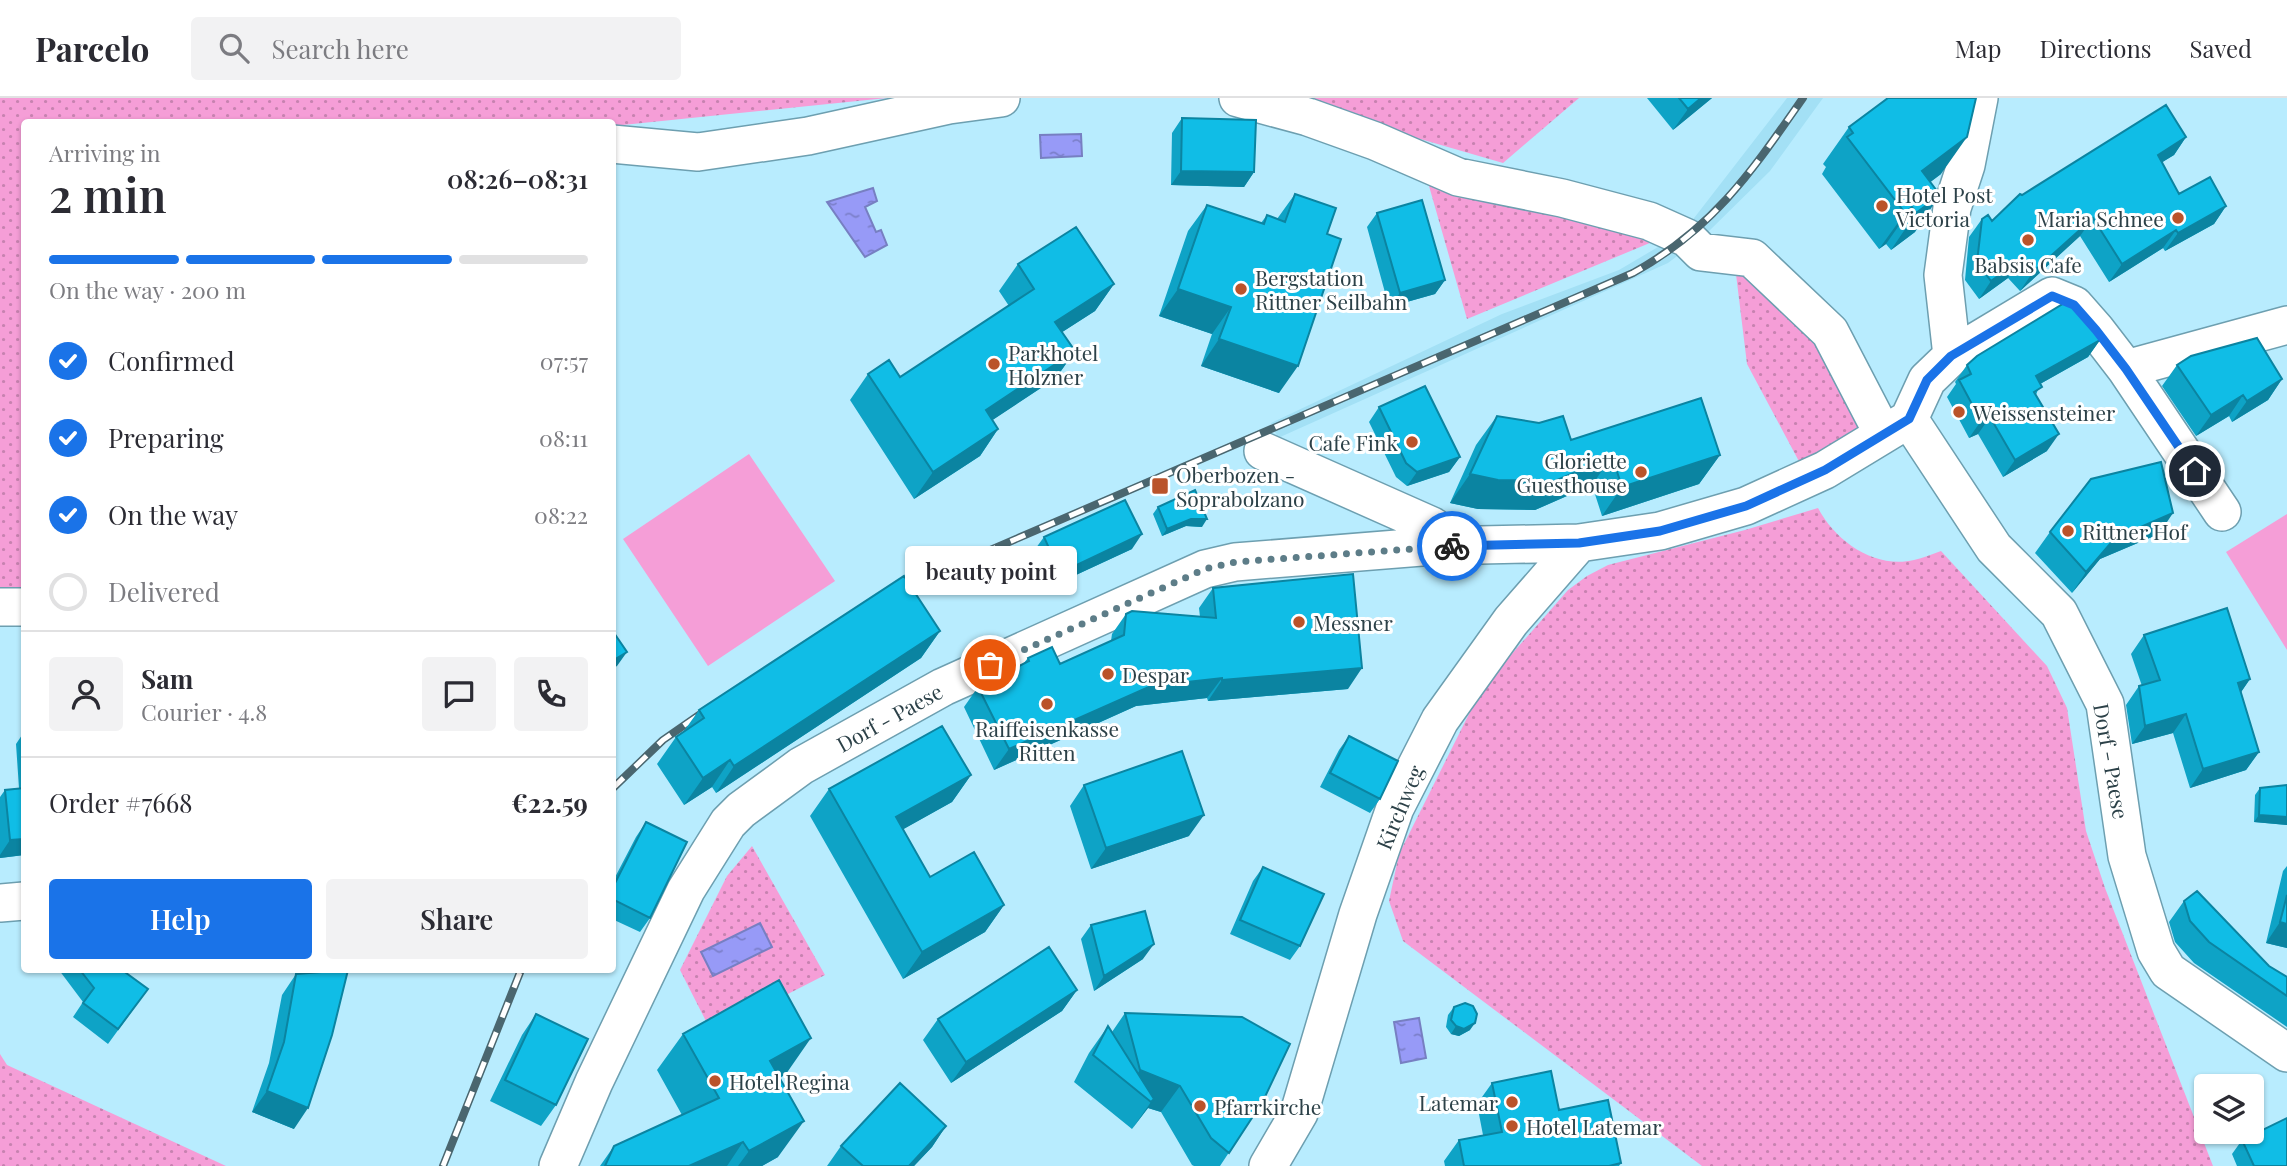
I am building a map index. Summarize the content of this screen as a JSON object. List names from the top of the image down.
{
  "streets": {
    "street": ["Dorf - Paese", "Kirchweg"]
  },
  "crossings": [
    ["Dorf - Paese", "Kirchweg"]
  ],
  "places": {
    "other": [
      "Hotel Post Victoria",
      "Maria Schnee",
      "Babsis Cafe",
      "Bergstation Rittner Seilbahn",
      "Parkhotel Holzner",
      "Weissensteiner",
      "Cafe Fink",
      "Gloriette Guesthouse",
      "Rittner Hof",
      "Messner",
      "beauty point",
      "Despar",
      "Raiffeisenkasse Ritten",
      "Hotel Regina",
      "Latemar",
      "Pfarrkirche",
      "Hotel Latemar"
    ],
    "transit": ["Oberbozen - Soprabolzano"]
  },
  "page": {
    "header": "Parcelo",
    "search": "Search here",
    "nav": ["Map", "Directions", "Saved"],
    "heading": ["2 min", "Arriving in", "08:26–08:31"],
    "panel": [
      "Sam",
      "Courier · 4.8",
      "Order #7668",
      "€22.59"
    ],
    "bar": "On the way · 200 m",
    "list": [
      ["Confirmed", "07:57"],
      ["Preparing", "08:11"],
      ["On the way", "08:22"],
      "Delivered"
    ],
    "bubble": "beauty point",
    "buttons": ["Help", "Share"]
  }
}
